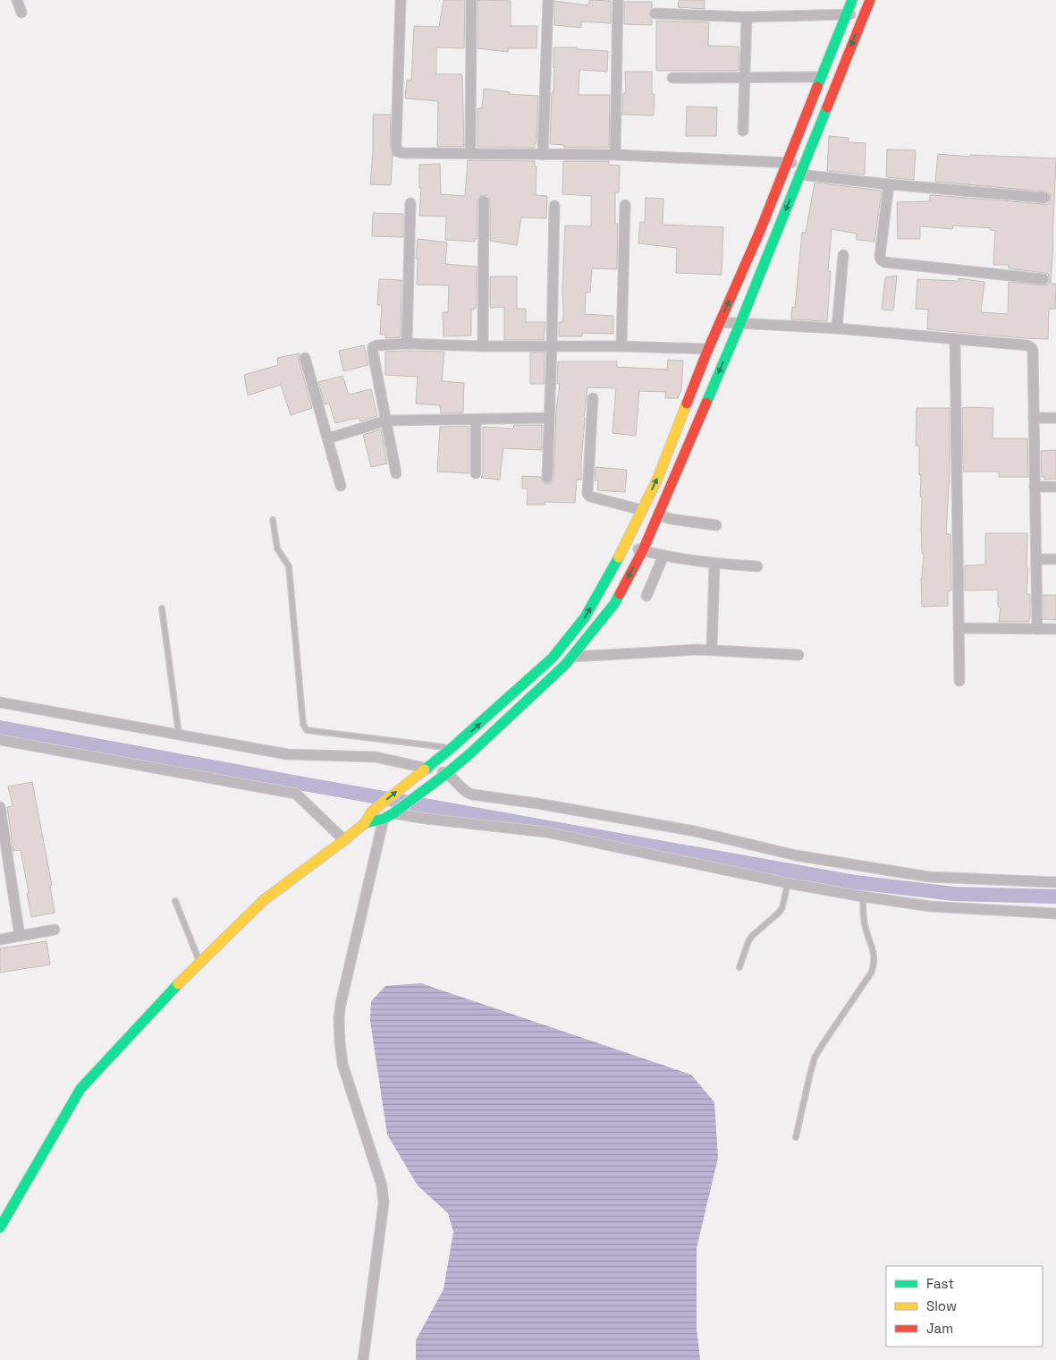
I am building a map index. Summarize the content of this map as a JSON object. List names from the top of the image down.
{
  "legend": ["Fast", "Slow", "Jam"]
}
